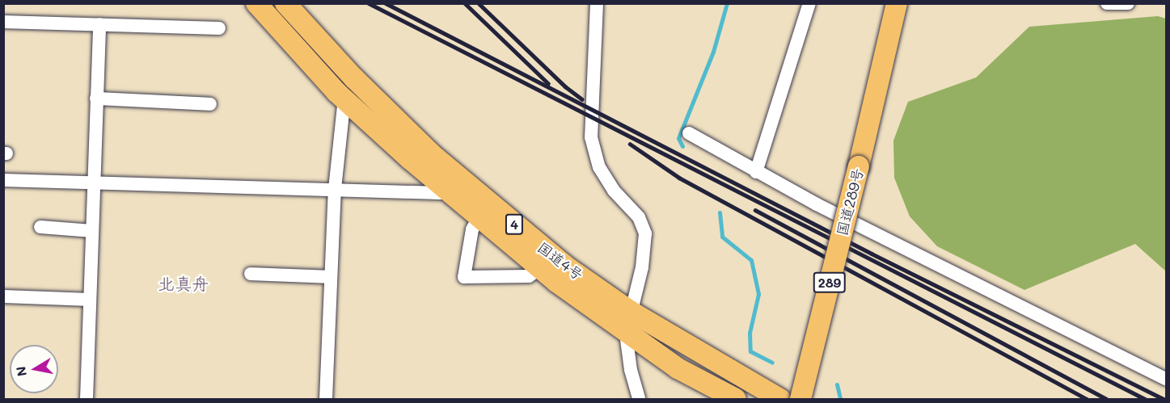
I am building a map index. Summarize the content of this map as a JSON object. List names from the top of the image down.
{
  "streets": {
    "highway": [
      "国道289号",
      "4",
      "国道4号",
      "289"
    ]
  },
  "districts": ["北真舟"],
  "north": "left"
}
